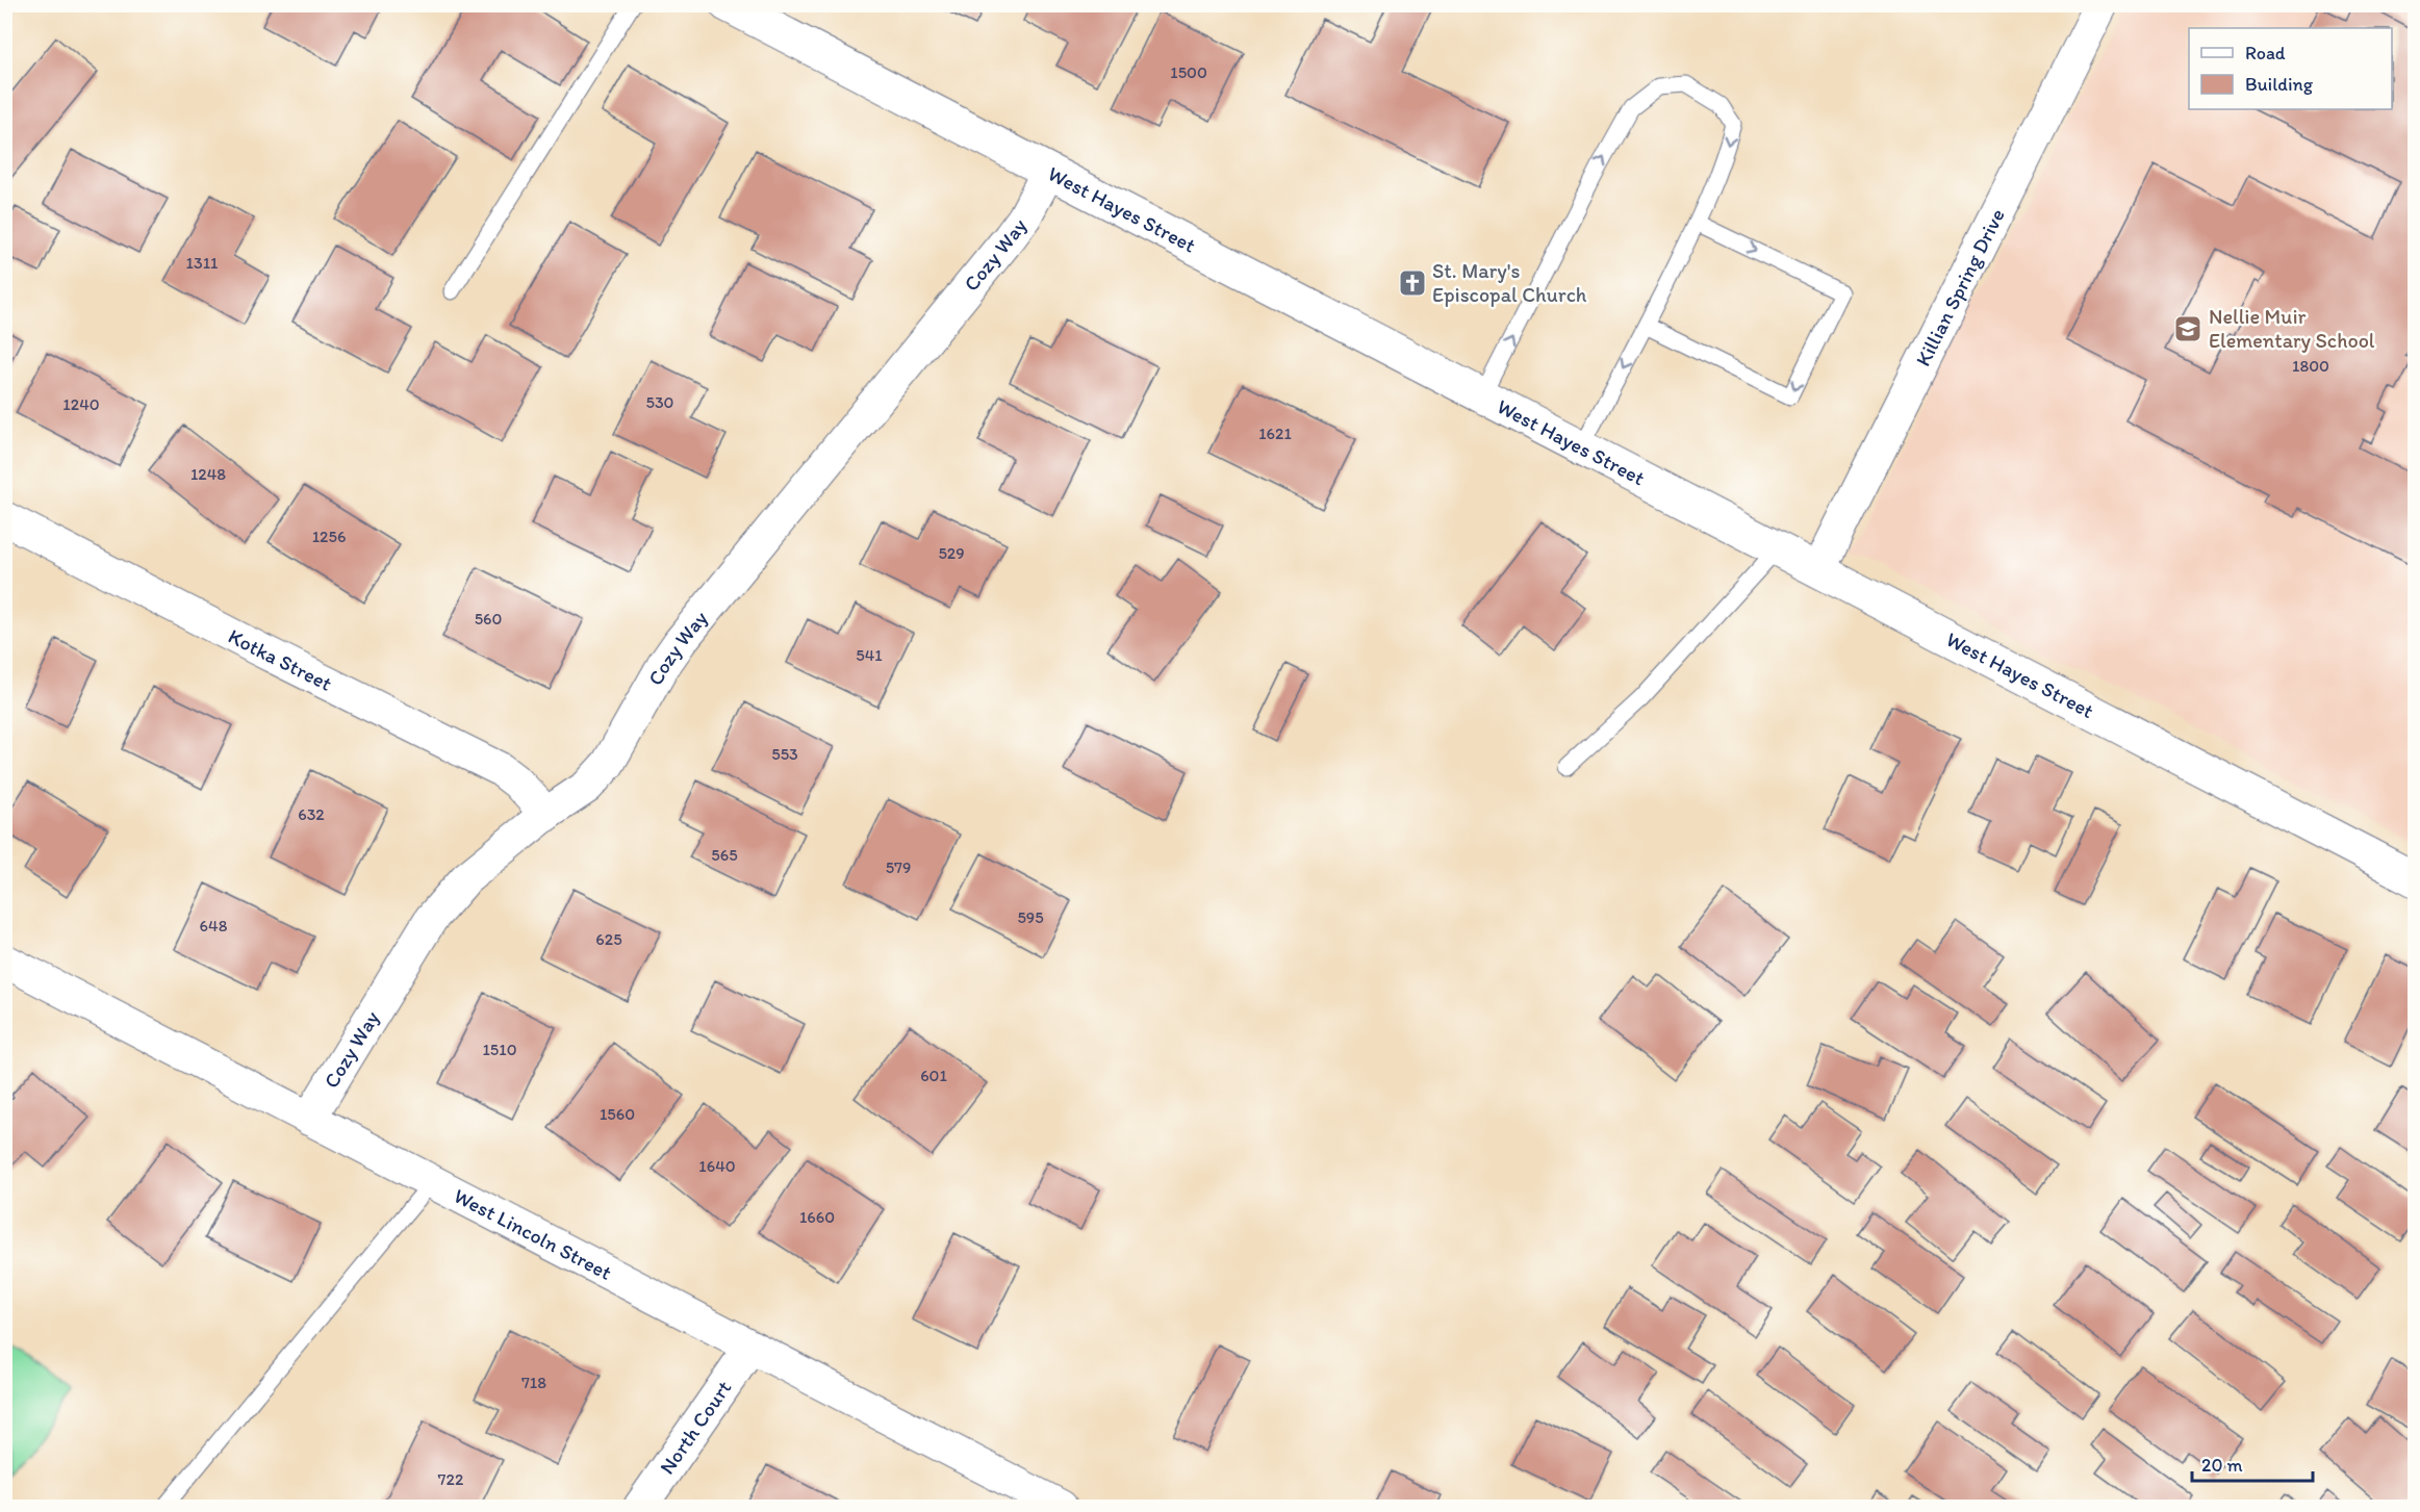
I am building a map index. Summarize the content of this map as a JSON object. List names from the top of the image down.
{
  "streets": {
    "street": [
      "West Hayes Street",
      "Cozy Way",
      "Killian Spring Drive",
      "Kotka Street",
      "West Lincoln Street",
      "North Court"
    ]
  },
  "crossings": [
    ["West Hayes Street", "Cozy Way"],
    ["West Hayes Street", "Killian Spring Drive"],
    ["Cozy Way", "Kotka Street"],
    ["Cozy Way", "West Lincoln Street"],
    ["West Lincoln Street", "North Court"]
  ],
  "places": {
    "church": ["St. Mary's Episcopal Church"],
    "school or university": ["Nellie Muir Elementary School"]
  },
  "house_numbers": [
    "1500",
    "1311",
    "1800",
    "530",
    "1240",
    "1621",
    "1248",
    "1256",
    "529",
    "560",
    "541",
    "553",
    "632",
    "565",
    "579",
    "595",
    "648",
    "625",
    "1510",
    "601",
    "1560",
    "1640",
    "1660",
    "718",
    "722"
  ],
  "legend": ["Road", "Building"],
  "scale_bar": "20 m"
}
